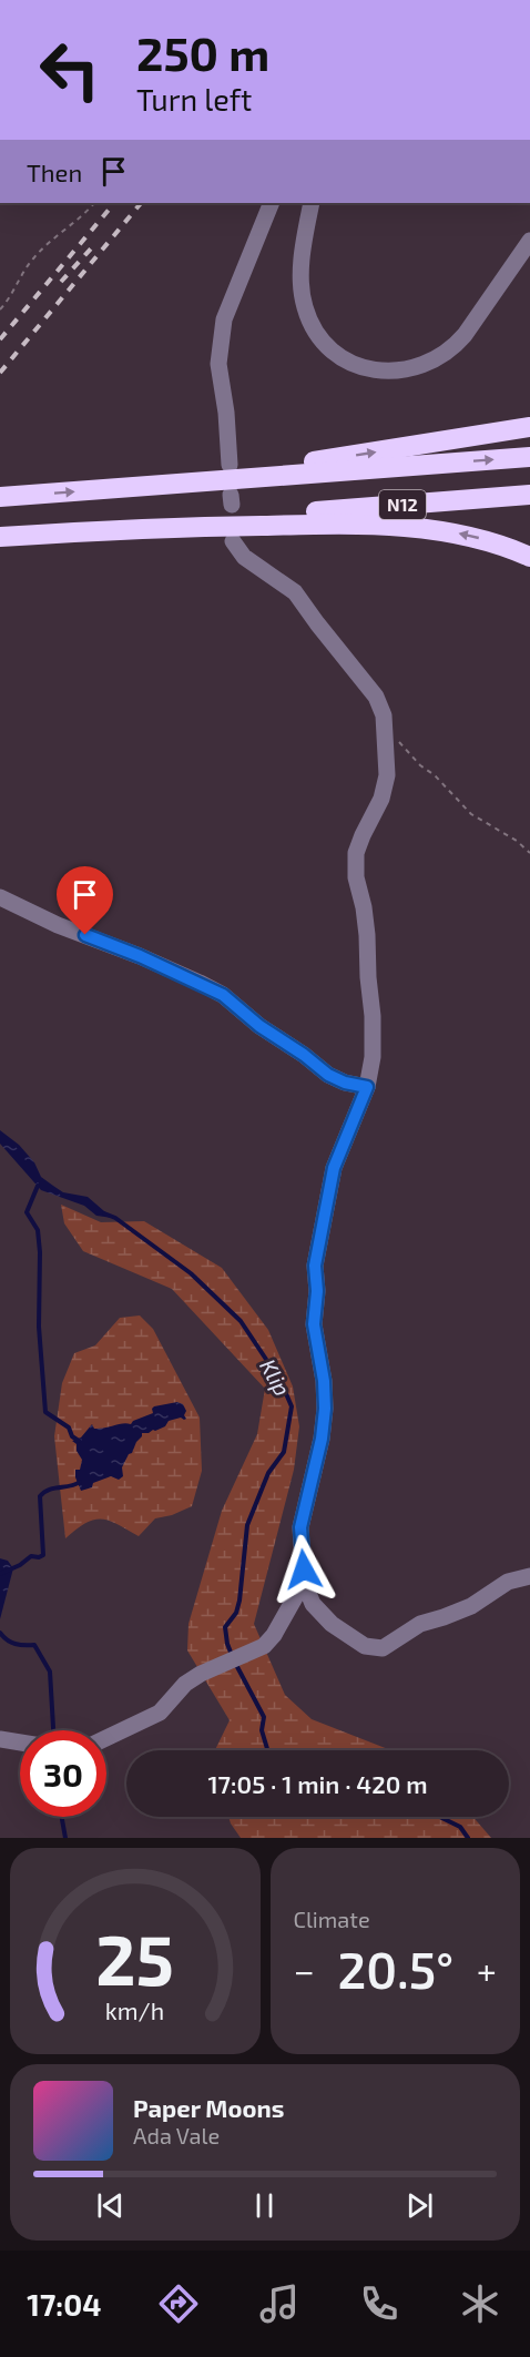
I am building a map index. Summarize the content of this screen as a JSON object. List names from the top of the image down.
{
  "streets": {
    "highway": ["N12"]
  },
  "water": ["Klip"],
  "page": {
    "turn": ["250 m", "Turn left"],
    "then": "Then",
    "limit": "30",
    "trip": "17:05 · 1 min · 420 m",
    "tile": "Climate",
    "heat": ["−", "20.5°", "+"],
    "song": ["Paper Moons", "Ada Vale"],
    "tabs": "17:04",
    "gauge": ["25", "km/h"]
  }
}
